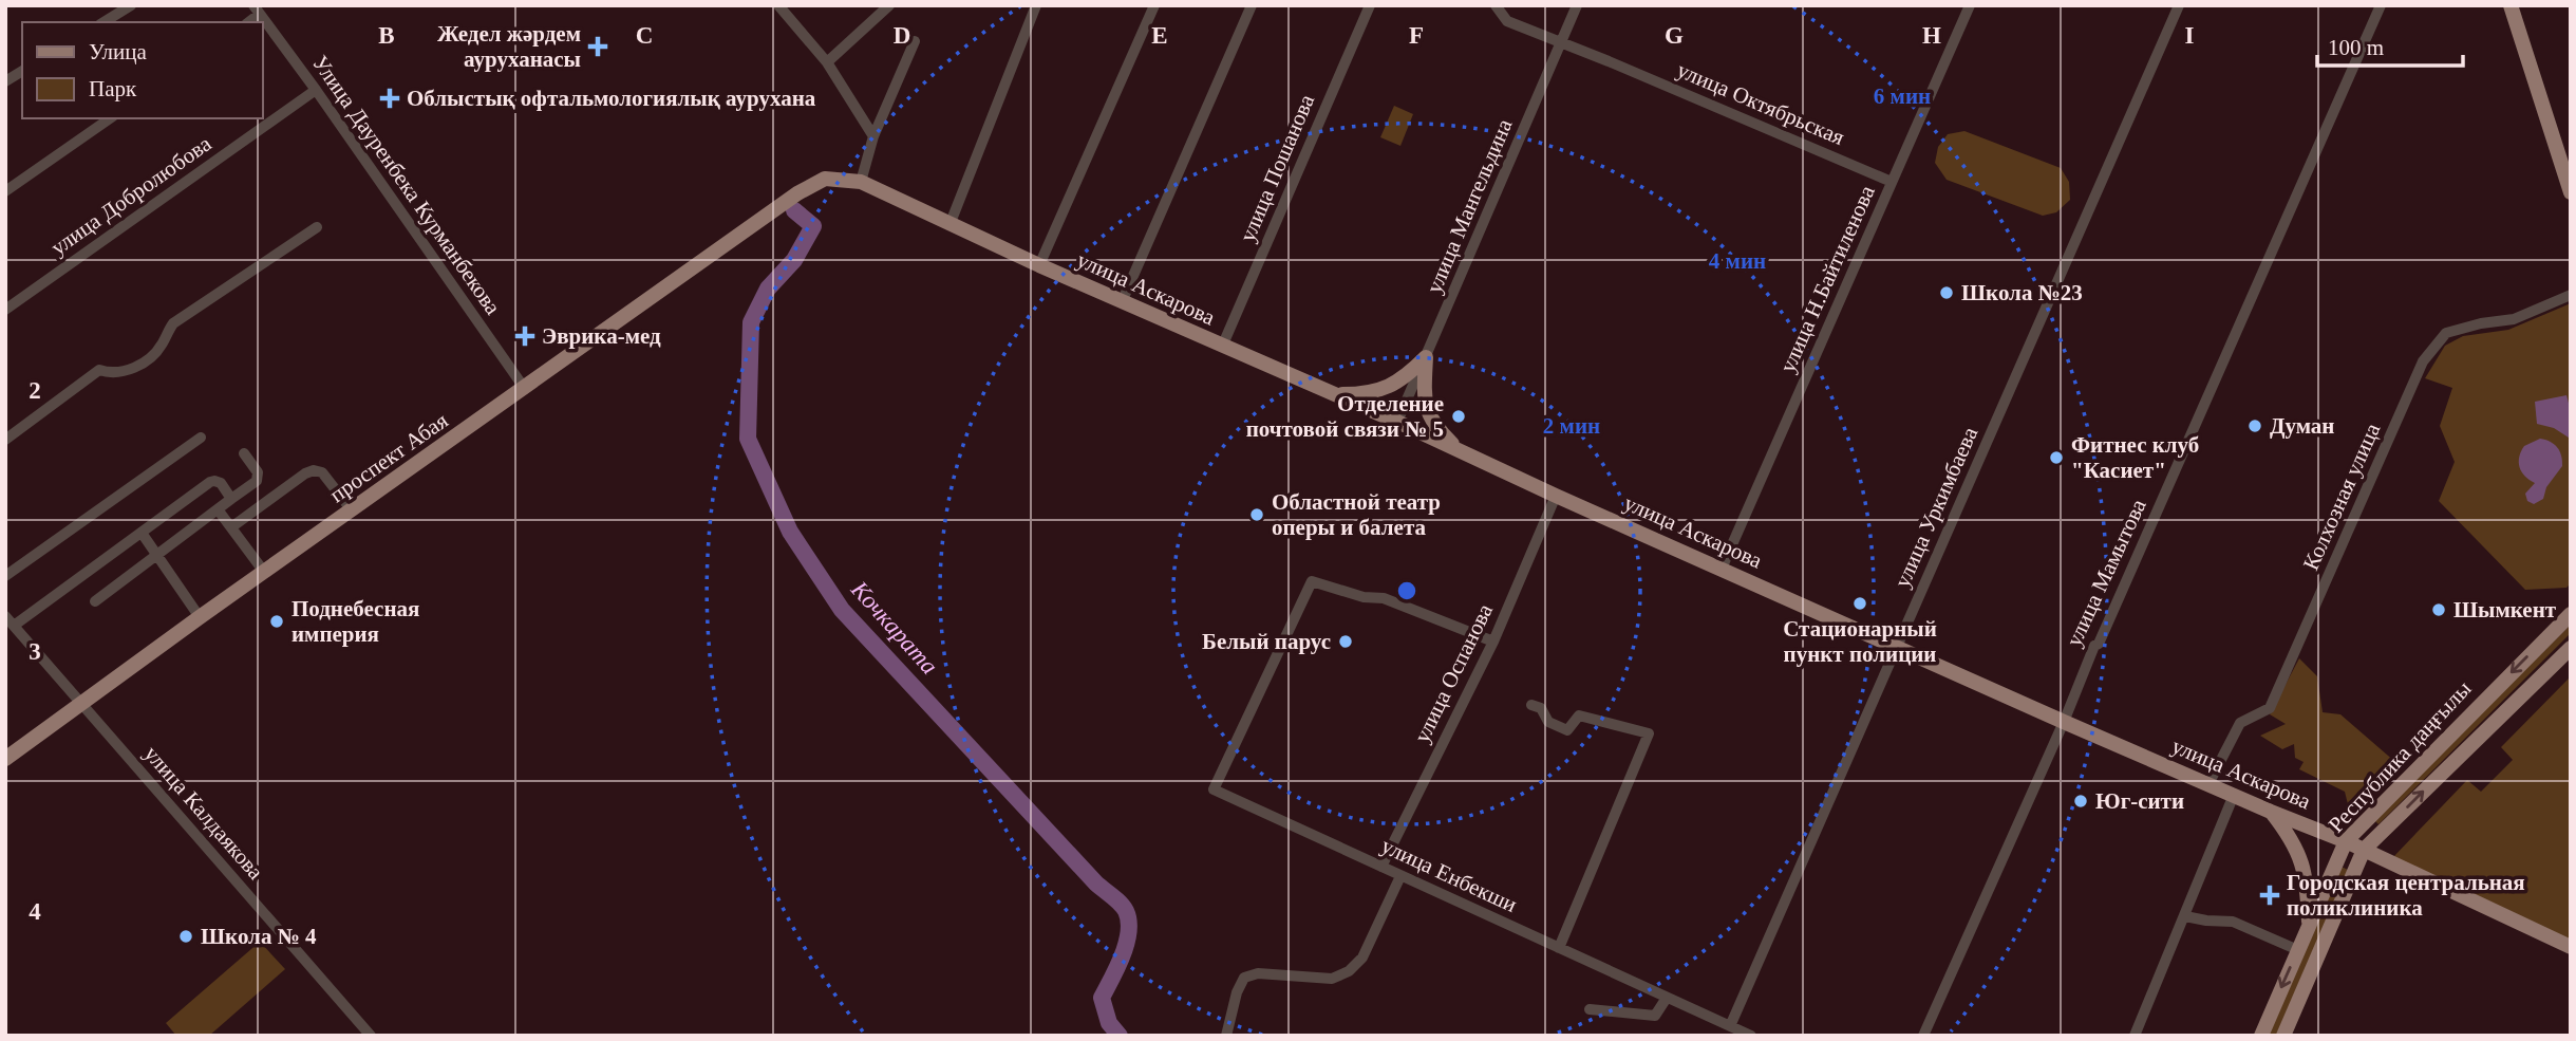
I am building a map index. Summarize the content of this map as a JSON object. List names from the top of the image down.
{
  "streets": {
    "main road": ["улица Аскарова", "проспект Абая", "Республика даңғылы"],
    "street": [
      "улица Октябрьская",
      "улица Пошанова",
      "Улица Дауренбека Курманбекова",
      "улица Добролюбова",
      "улица Мангельдина",
      "улица Н.Байтиленова",
      "Колхозная улица",
      "улица Уркимбаева",
      "улица Мамытова",
      "улица Оспанова",
      "улица Калдаякова",
      "улица Енбекши"
    ]
  },
  "crossings": [
    ["улица Октябрьская", "улица Мангельдина"],
    ["улица Октябрьская", "улица Н.Байтиленова"],
    ["улица Пошанова", "улица Аскарова"],
    ["Улица Дауренбека Курманбекова", "улица Добролюбова"],
    ["Улица Дауренбека Курманбекова", "проспект Абая"],
    ["улица Мангельдина", "улица Аскарова"],
    ["улица Н.Байтиленова", "улица Аскарова"],
    ["улица Аскарова", "проспект Абая"],
    ["улица Аскарова", "Колхозная улица"],
    ["улица Аскарова", "улица Уркимбаева"],
    ["улица Аскарова", "улица Мамытова"],
    ["улица Аскарова", "улица Оспанова"],
    ["улица Аскарова", "Республика даңғылы"],
    ["проспект Абая", "улица Калдаякова"],
    ["улица Уркимбаева", "улица Енбекши"],
    ["улица Оспанова", "улица Енбекши"]
  ],
  "water": ["Кочкарата"],
  "places": {
    "health": [
      "Жедел жәрдем ауруханасы",
      "Облыстық офтальмологиялық аурухана",
      "Эврика-мед",
      "Городская центральная поликлиника"
    ],
    "other": [
      "Школа №23",
      "Отделение почтовой связи № 5",
      "Думан",
      "Фитнес клуб \"Касиет\"",
      "Областной театр оперы и балета",
      "Стационарный пункт полиции",
      "Шымкент",
      "Поднебесная империя",
      "Белый парус",
      "Юг-сити",
      "Школа № 4"
    ]
  },
  "legend": ["Улица", "Парк"],
  "scale_bar": "100 m",
  "grid": {
    "columns": [
      "B",
      "C",
      "D",
      "E",
      "F",
      "G",
      "H",
      "I"
    ],
    "rows": ["2", "3", "4"]
  },
  "rings": ["6 мин", "4 мин", "2 мин"]
}
